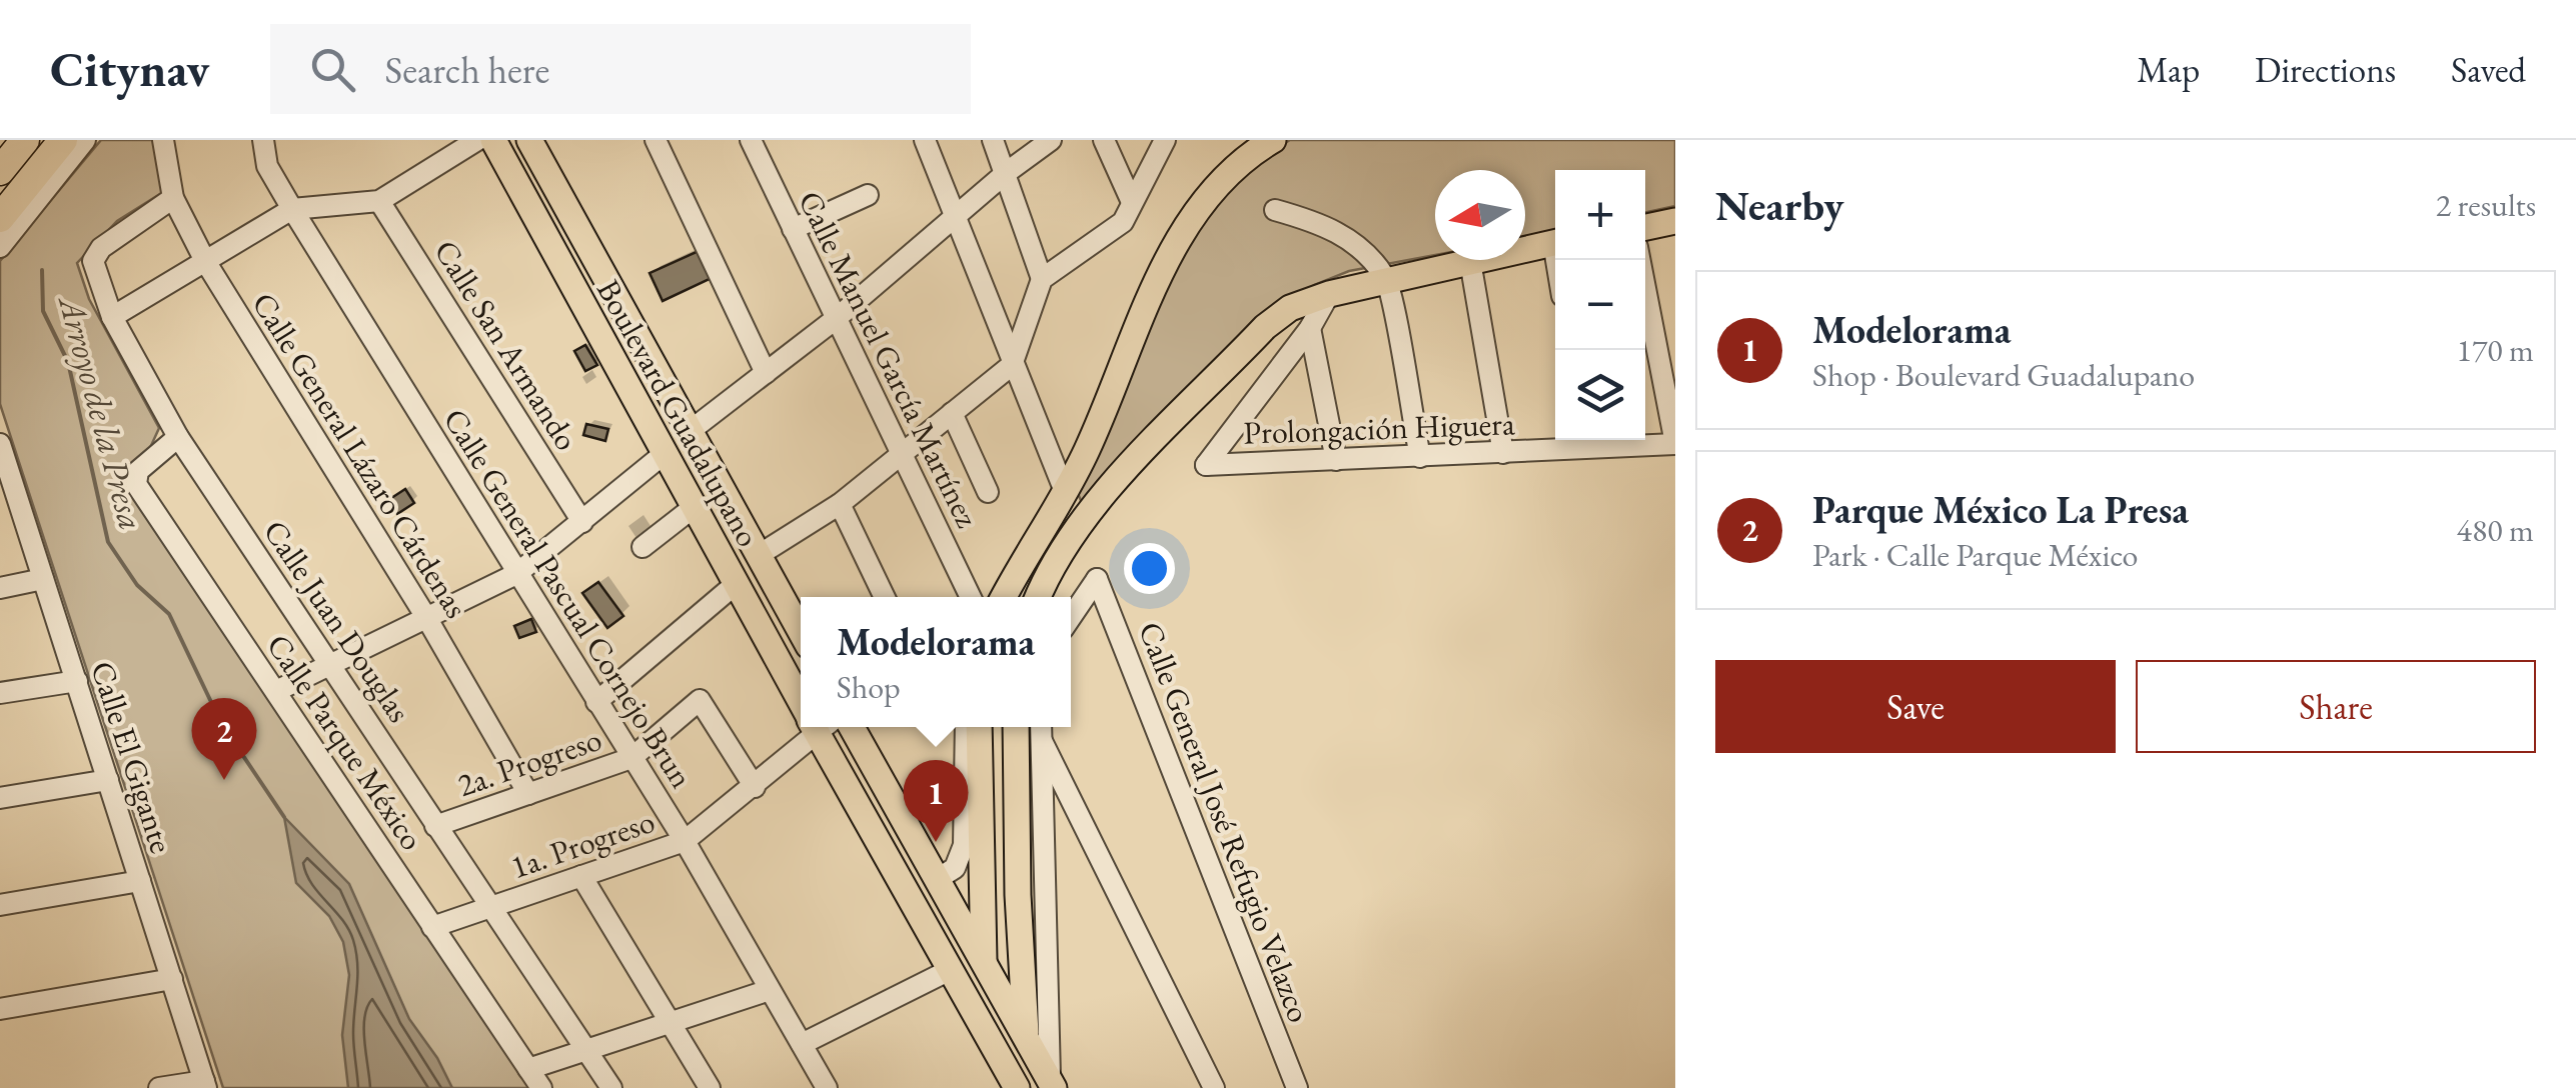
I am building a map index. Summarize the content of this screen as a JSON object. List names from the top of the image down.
{
  "streets": {
    "main road": ["Boulevard Guadalupano"],
    "street": [
      "Calle San Armando",
      "Calle Manuel García Martínez",
      "Prolongación Higuera",
      "Calle General Lázaro Cárdenas",
      "Calle General Pascual Cornejo Brun",
      "Calle Juan Douglas",
      "Calle Parque México",
      "Calle El Gigante",
      "2a. Progreso",
      "Calle General José Refugio Velazco",
      "1a. Progreso"
    ]
  },
  "crossings": [
    ["Calle General Lázaro Cárdenas", "Calle Juan Douglas"],
    ["Calle General Lázaro Cárdenas", "2a. Progreso"],
    ["Calle General Pascual Cornejo Brun", "2a. Progreso"],
    ["Calle General Pascual Cornejo Brun", "1a. Progreso"],
    ["Calle Juan Douglas", "Calle Parque México"],
    ["Calle Juan Douglas", "2a. Progreso"],
    ["Calle Juan Douglas", "1a. Progreso"],
    ["Calle Parque México", "1a. Progreso"],
    ["2a. Progreso", "1a. Progreso"]
  ],
  "water": ["Arroyo de la Presa"],
  "north": "left",
  "page": {
    "header": "Citynav",
    "search": "Search here",
    "nav": ["Map", "Directions", "Saved"],
    "heading": ["Nearby", "2 results"],
    "map_buttons": ["+", "−"],
    "list": [
      {
        "mark": "1",
        "name": "Modelorama",
        "note": "Shop · Boulevard Guadalupano",
        "value": "170 m"
      },
      {
        "mark": "2",
        "name": "Parque México La Presa",
        "note": "Park · Calle Parque México",
        "value": "480 m"
      }
    ],
    "popup": ["Modelorama", "Shop"],
    "buttons": ["Save", "Share"],
    "pins": ["2", "1"]
  }
}
